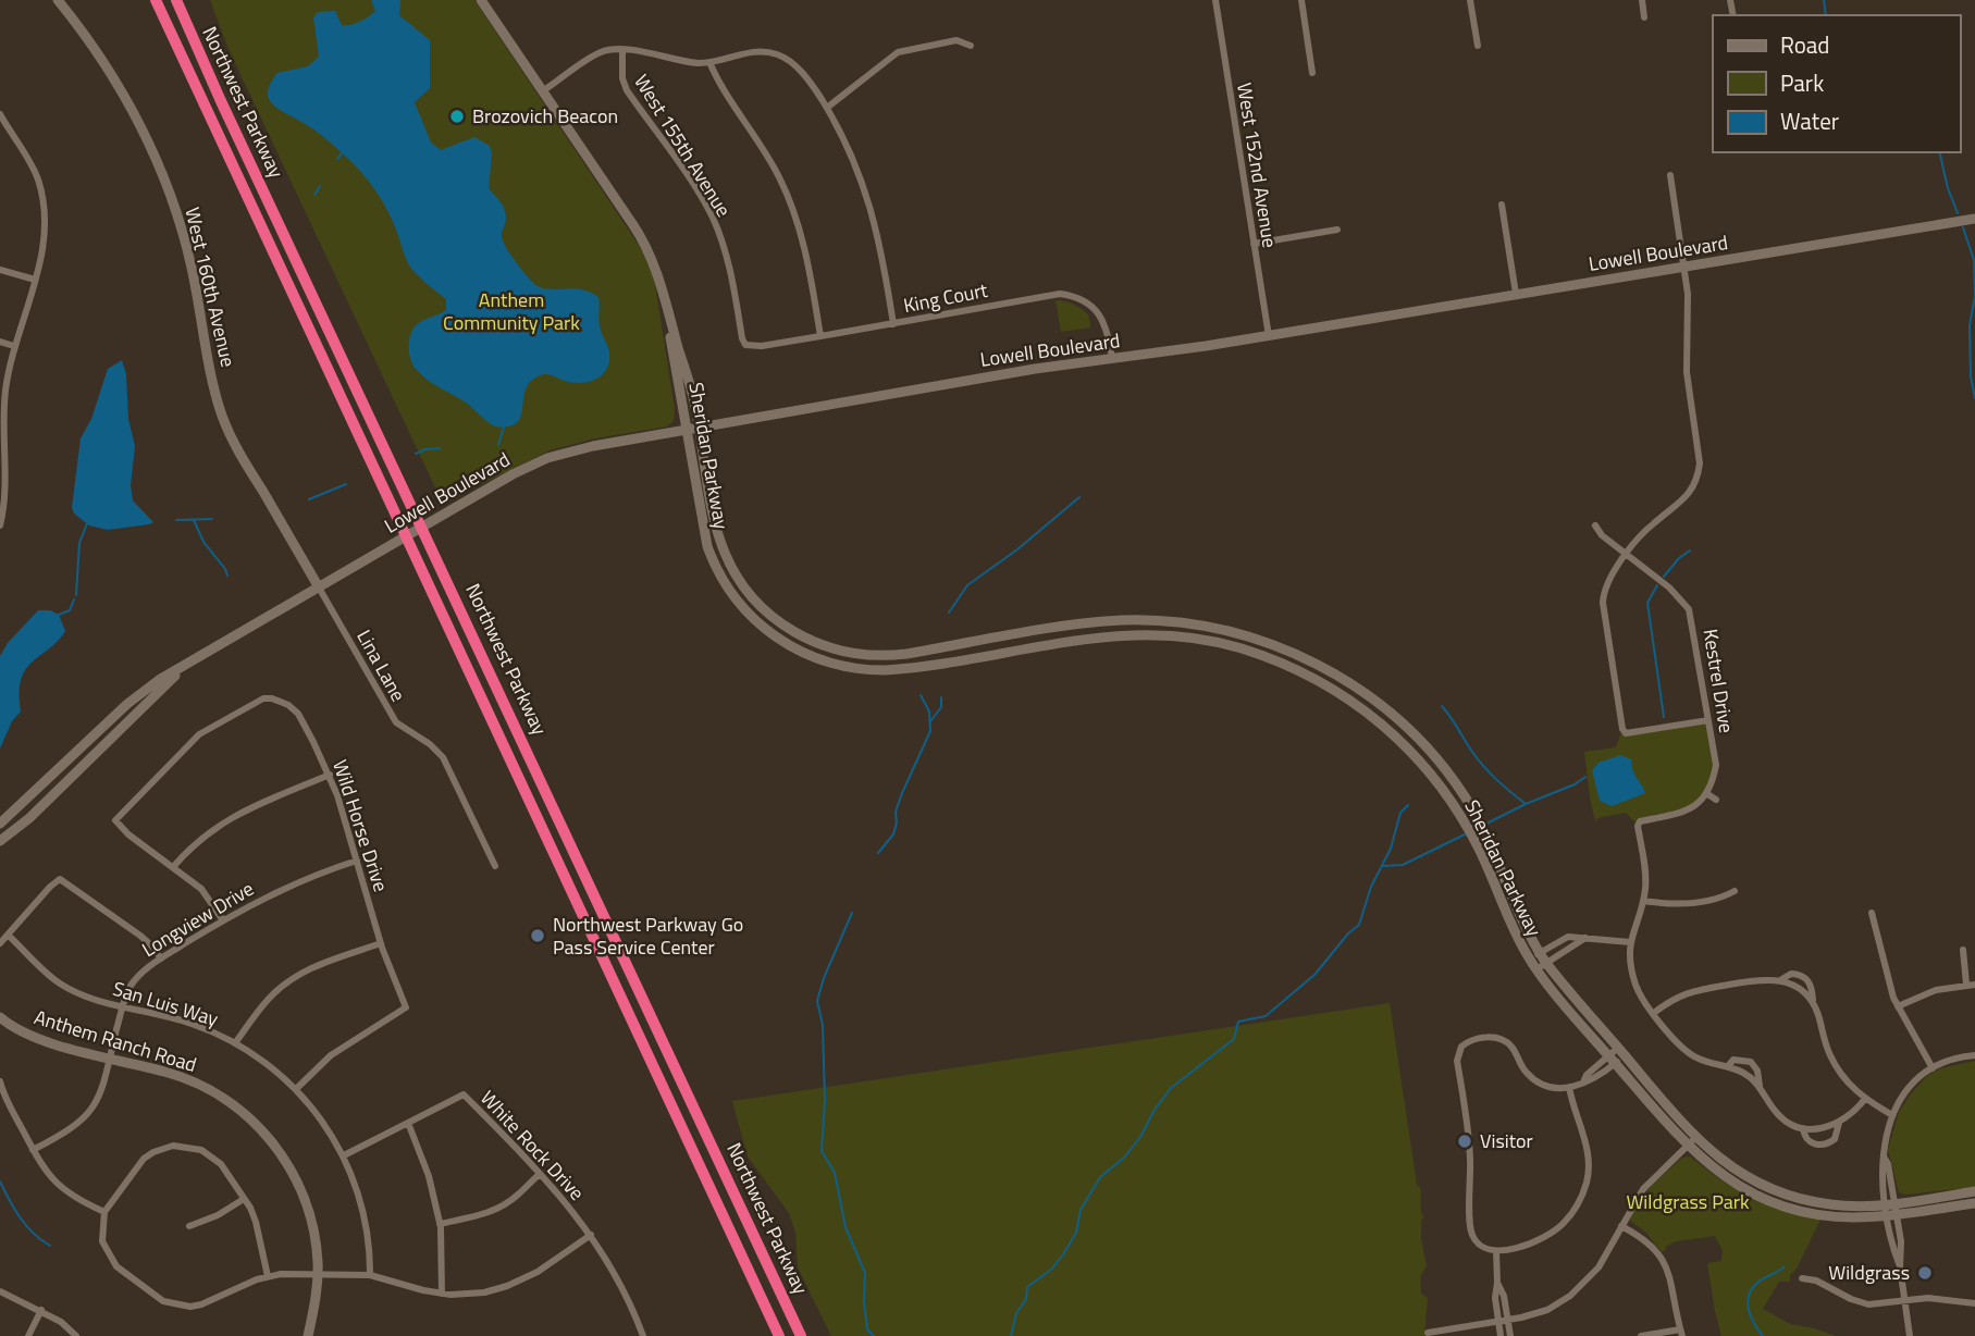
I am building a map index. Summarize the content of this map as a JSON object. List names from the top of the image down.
{
  "streets": {
    "highway": ["Northwest Parkway"],
    "main road": [
      "Lowell Boulevard",
      "West 160th Avenue",
      "Sheridan Parkway",
      "Anthem Ranch Road"
    ],
    "street": [
      "West 155th Avenue",
      "West 152nd Avenue",
      "King Court",
      "Lina Lane",
      "Kestrel Drive",
      "Wild Horse Drive",
      "Longview Drive",
      "San Luis Way",
      "White Rock Drive"
    ]
  },
  "crossings": [
    ["West 155th Avenue", "King Court"],
    ["West 152nd Avenue", "Lowell Boulevard"],
    ["Lowell Boulevard", "West 160th Avenue"],
    ["Lowell Boulevard", "King Court"],
    ["Lowell Boulevard", "Sheridan Parkway"],
    ["Lowell Boulevard", "Lina Lane"],
    ["West 160th Avenue", "Lina Lane"],
    ["Wild Horse Drive", "Longview Drive"],
    ["Wild Horse Drive", "San Luis Way"],
    ["Longview Drive", "San Luis Way"],
    ["Longview Drive", "Anthem Ranch Road"],
    ["San Luis Way", "White Rock Drive"]
  ],
  "parks": ["Anthem Community Park", "Wildgrass Park"],
  "places": [
    "Brozovich Beacon",
    "Northwest Parkway Go Pass Service Center",
    "Visitor",
    "Wildgrass"
  ],
  "legend": ["Road", "Park", "Water"]
}
